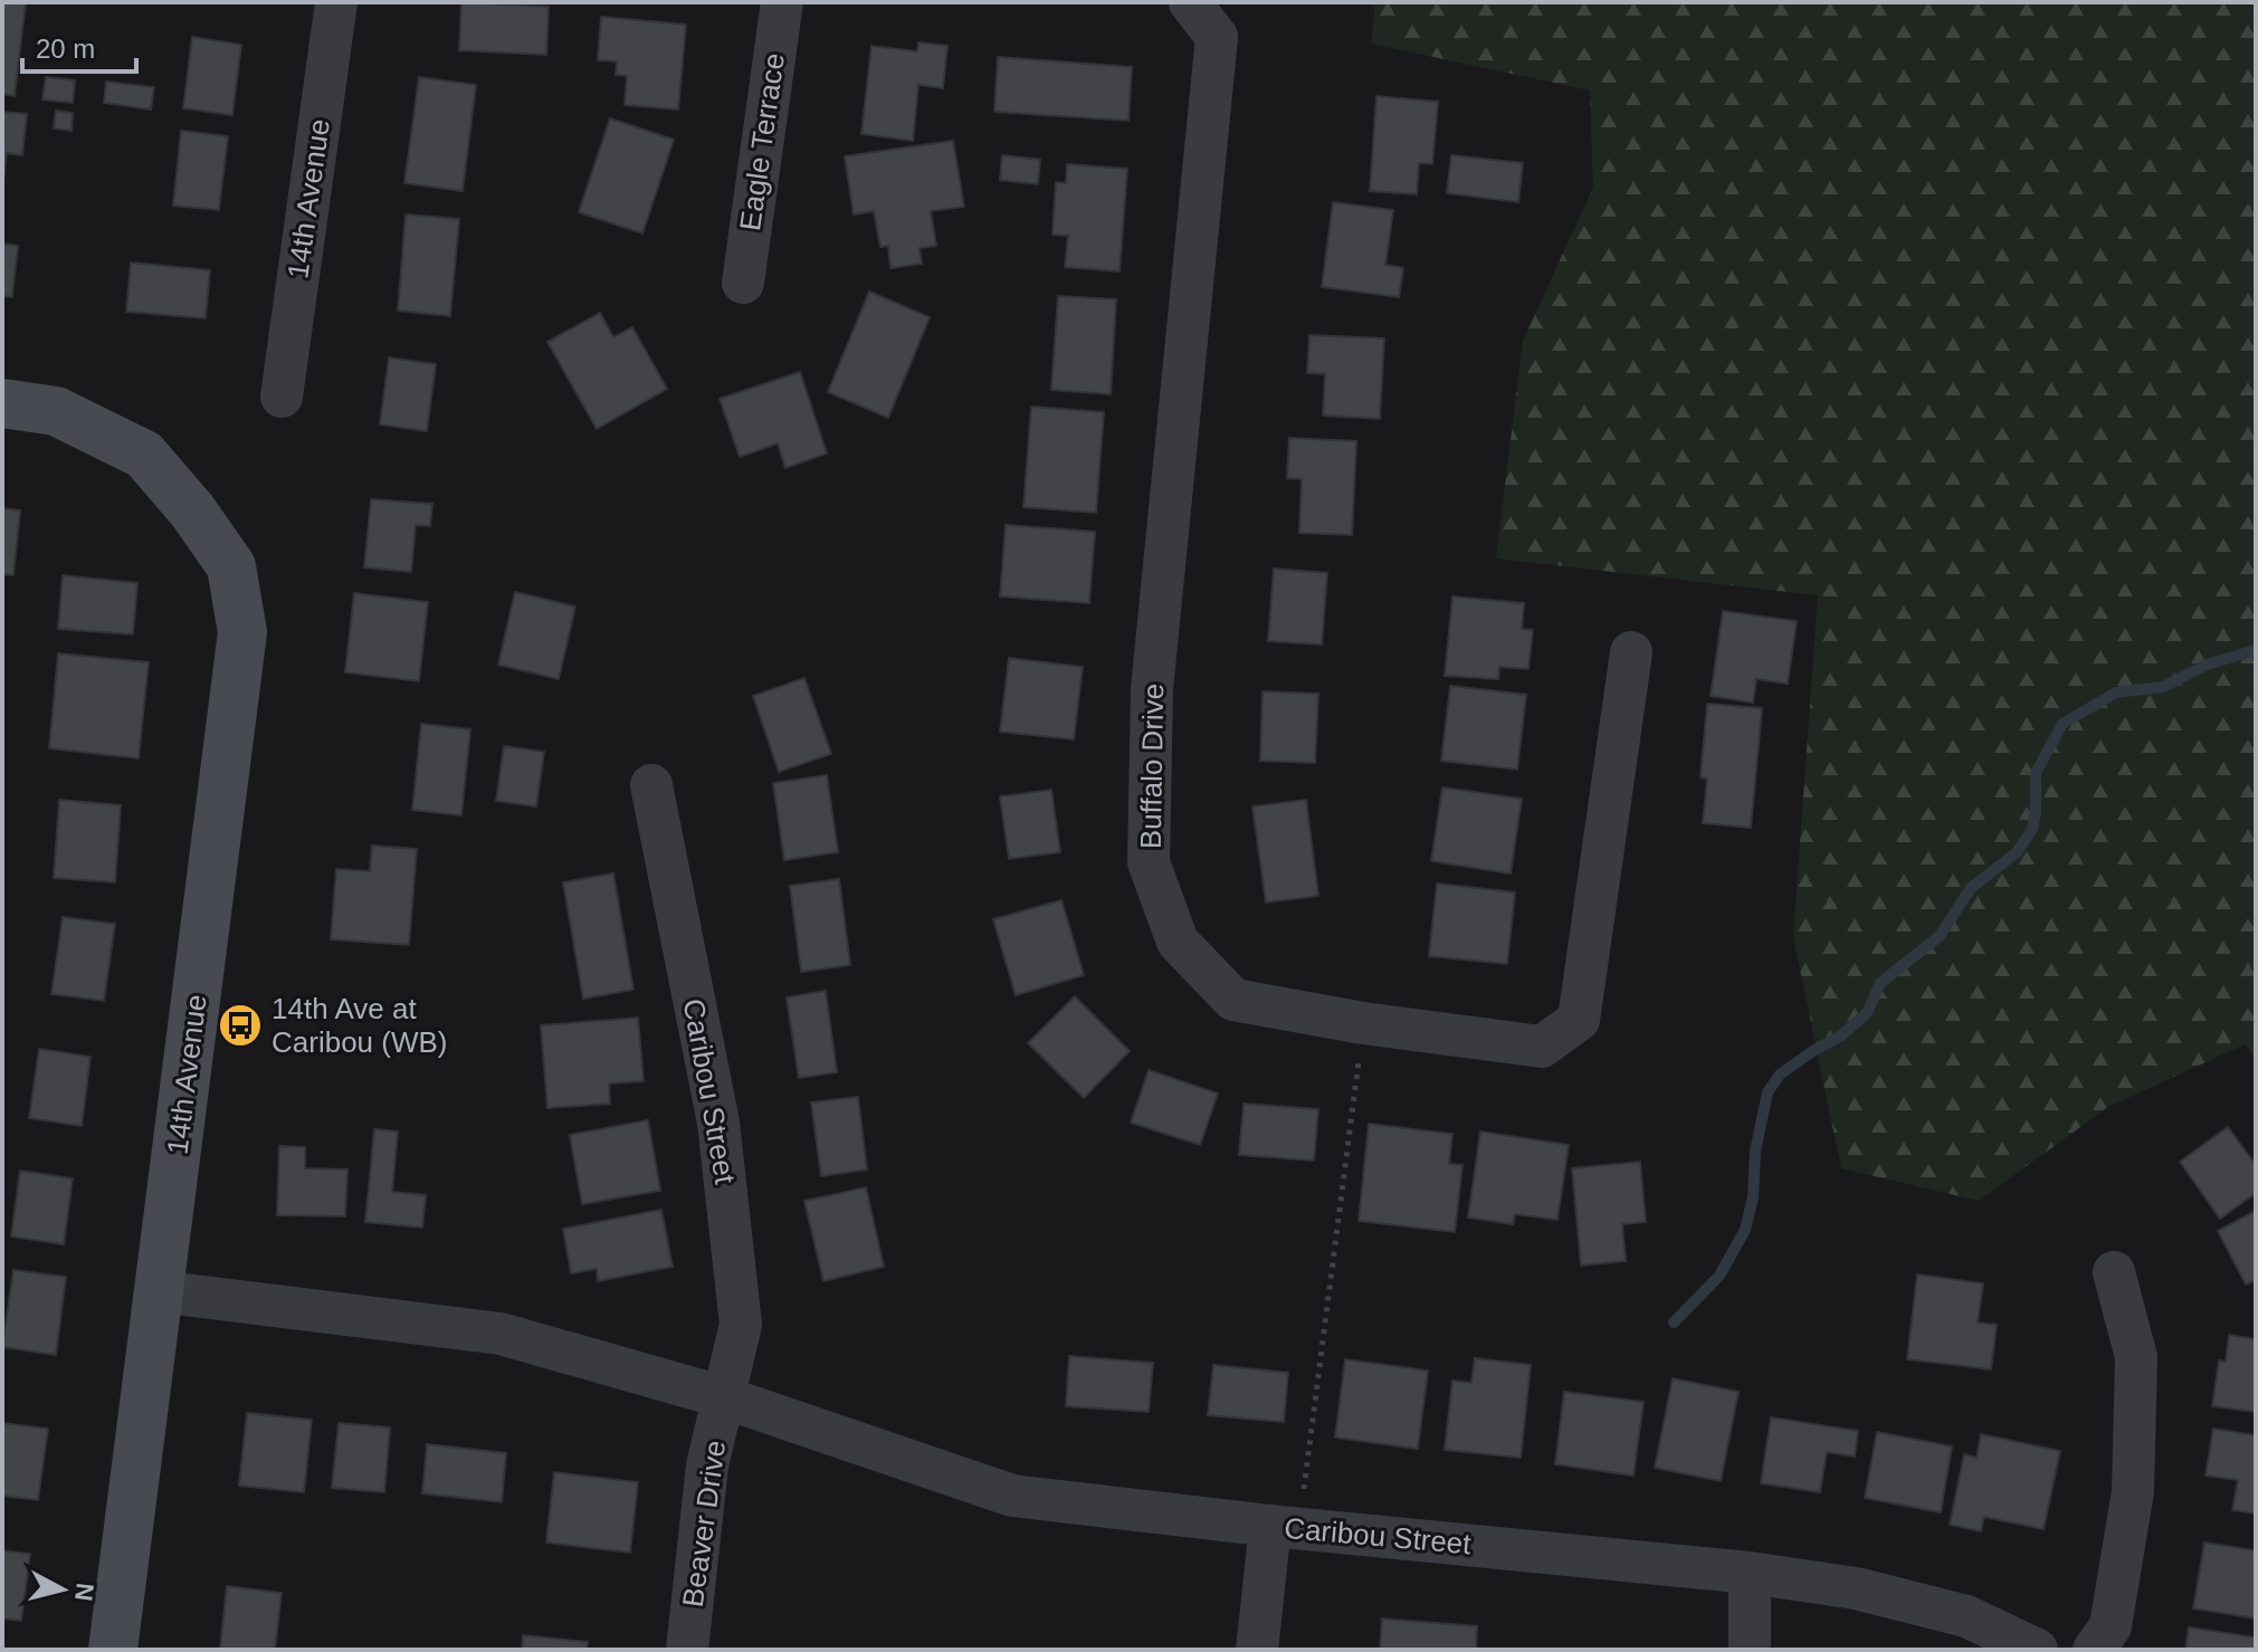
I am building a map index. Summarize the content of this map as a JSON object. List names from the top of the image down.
{
  "streets": {
    "street": [
      "Eagle Terrace",
      "14th Avenue",
      "Buffalo Drive",
      "Caribou Street",
      "Beaver Drive"
    ]
  },
  "crossings": [
    ["14th Avenue", "Caribou Street"],
    ["Caribou Street", "Beaver Drive"]
  ],
  "places": {
    "bus stop": ["14th Ave at Caribou (WB)"]
  },
  "scale_bar": "20 m",
  "north": "right"
}
